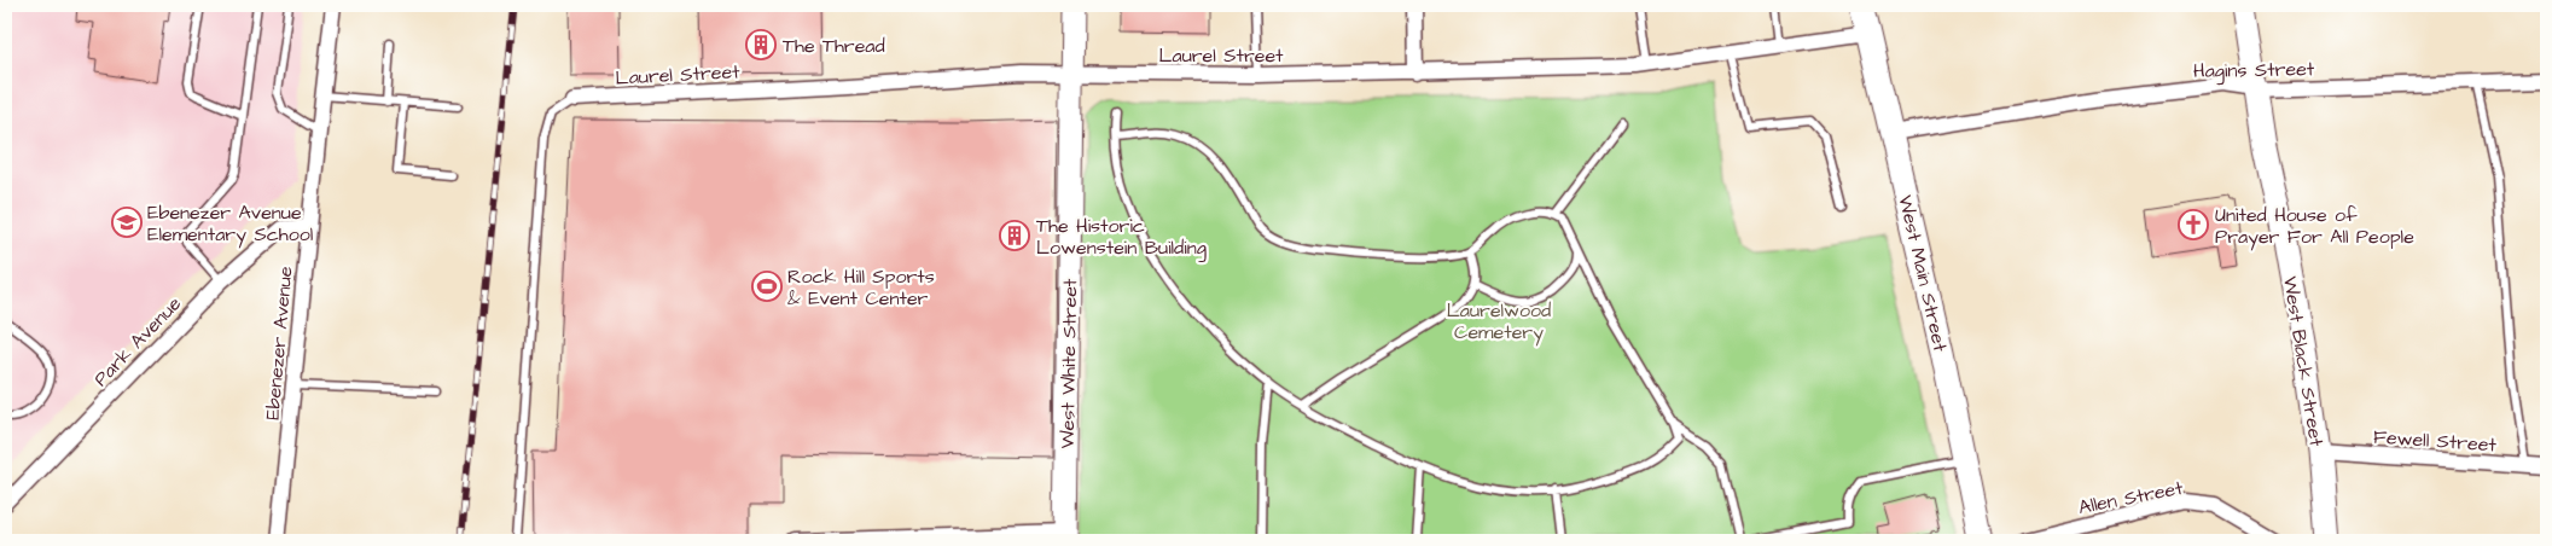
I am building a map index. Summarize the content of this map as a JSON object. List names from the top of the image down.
{
  "streets": {
    "street": [
      "Laurel Street",
      "Hagins Street",
      "West Main Street",
      "Park Avenue",
      "Ebenezer Avenue",
      "West Black Street",
      "West White Street",
      "Fewell Street",
      "Allen Street"
    ]
  },
  "crossings": [
    ["Laurel Street", "West Main Street"],
    ["Laurel Street", "West White Street"],
    ["Hagins Street", "West Main Street"],
    ["Hagins Street", "West Black Street"],
    ["Park Avenue", "Ebenezer Avenue"],
    ["West Black Street", "Fewell Street"]
  ],
  "parks": ["Laurelwood Cemetery"],
  "places": {
    "building": ["The Thread", "The Historic Lowenstein Building"],
    "school or university": ["Ebenezer Avenue Elementary School"],
    "church": ["United House of Prayer For All People"],
    "sports": ["Rock Hill Sports & Event Center"]
  }
}
